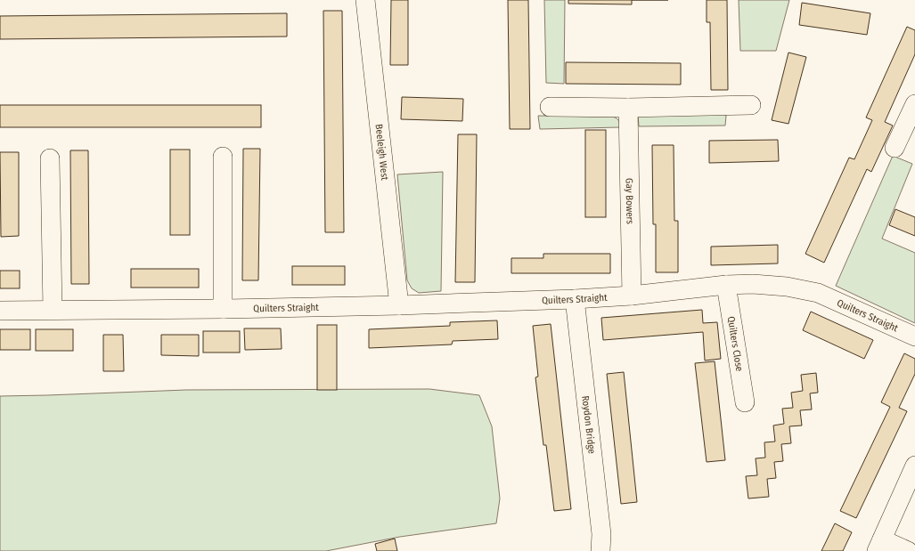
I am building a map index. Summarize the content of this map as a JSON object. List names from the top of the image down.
{
  "streets": {
    "street": [
      "Beeleigh West",
      "Gay Bowers",
      "Quilters Straight",
      "Quilters Close",
      "Roydon Bridge"
    ]
  },
  "crossings": [
    ["Beeleigh West", "Quilters Straight"],
    ["Gay Bowers", "Quilters Straight"],
    ["Quilters Straight", "Quilters Close"],
    ["Quilters Straight", "Roydon Bridge"]
  ]
}
